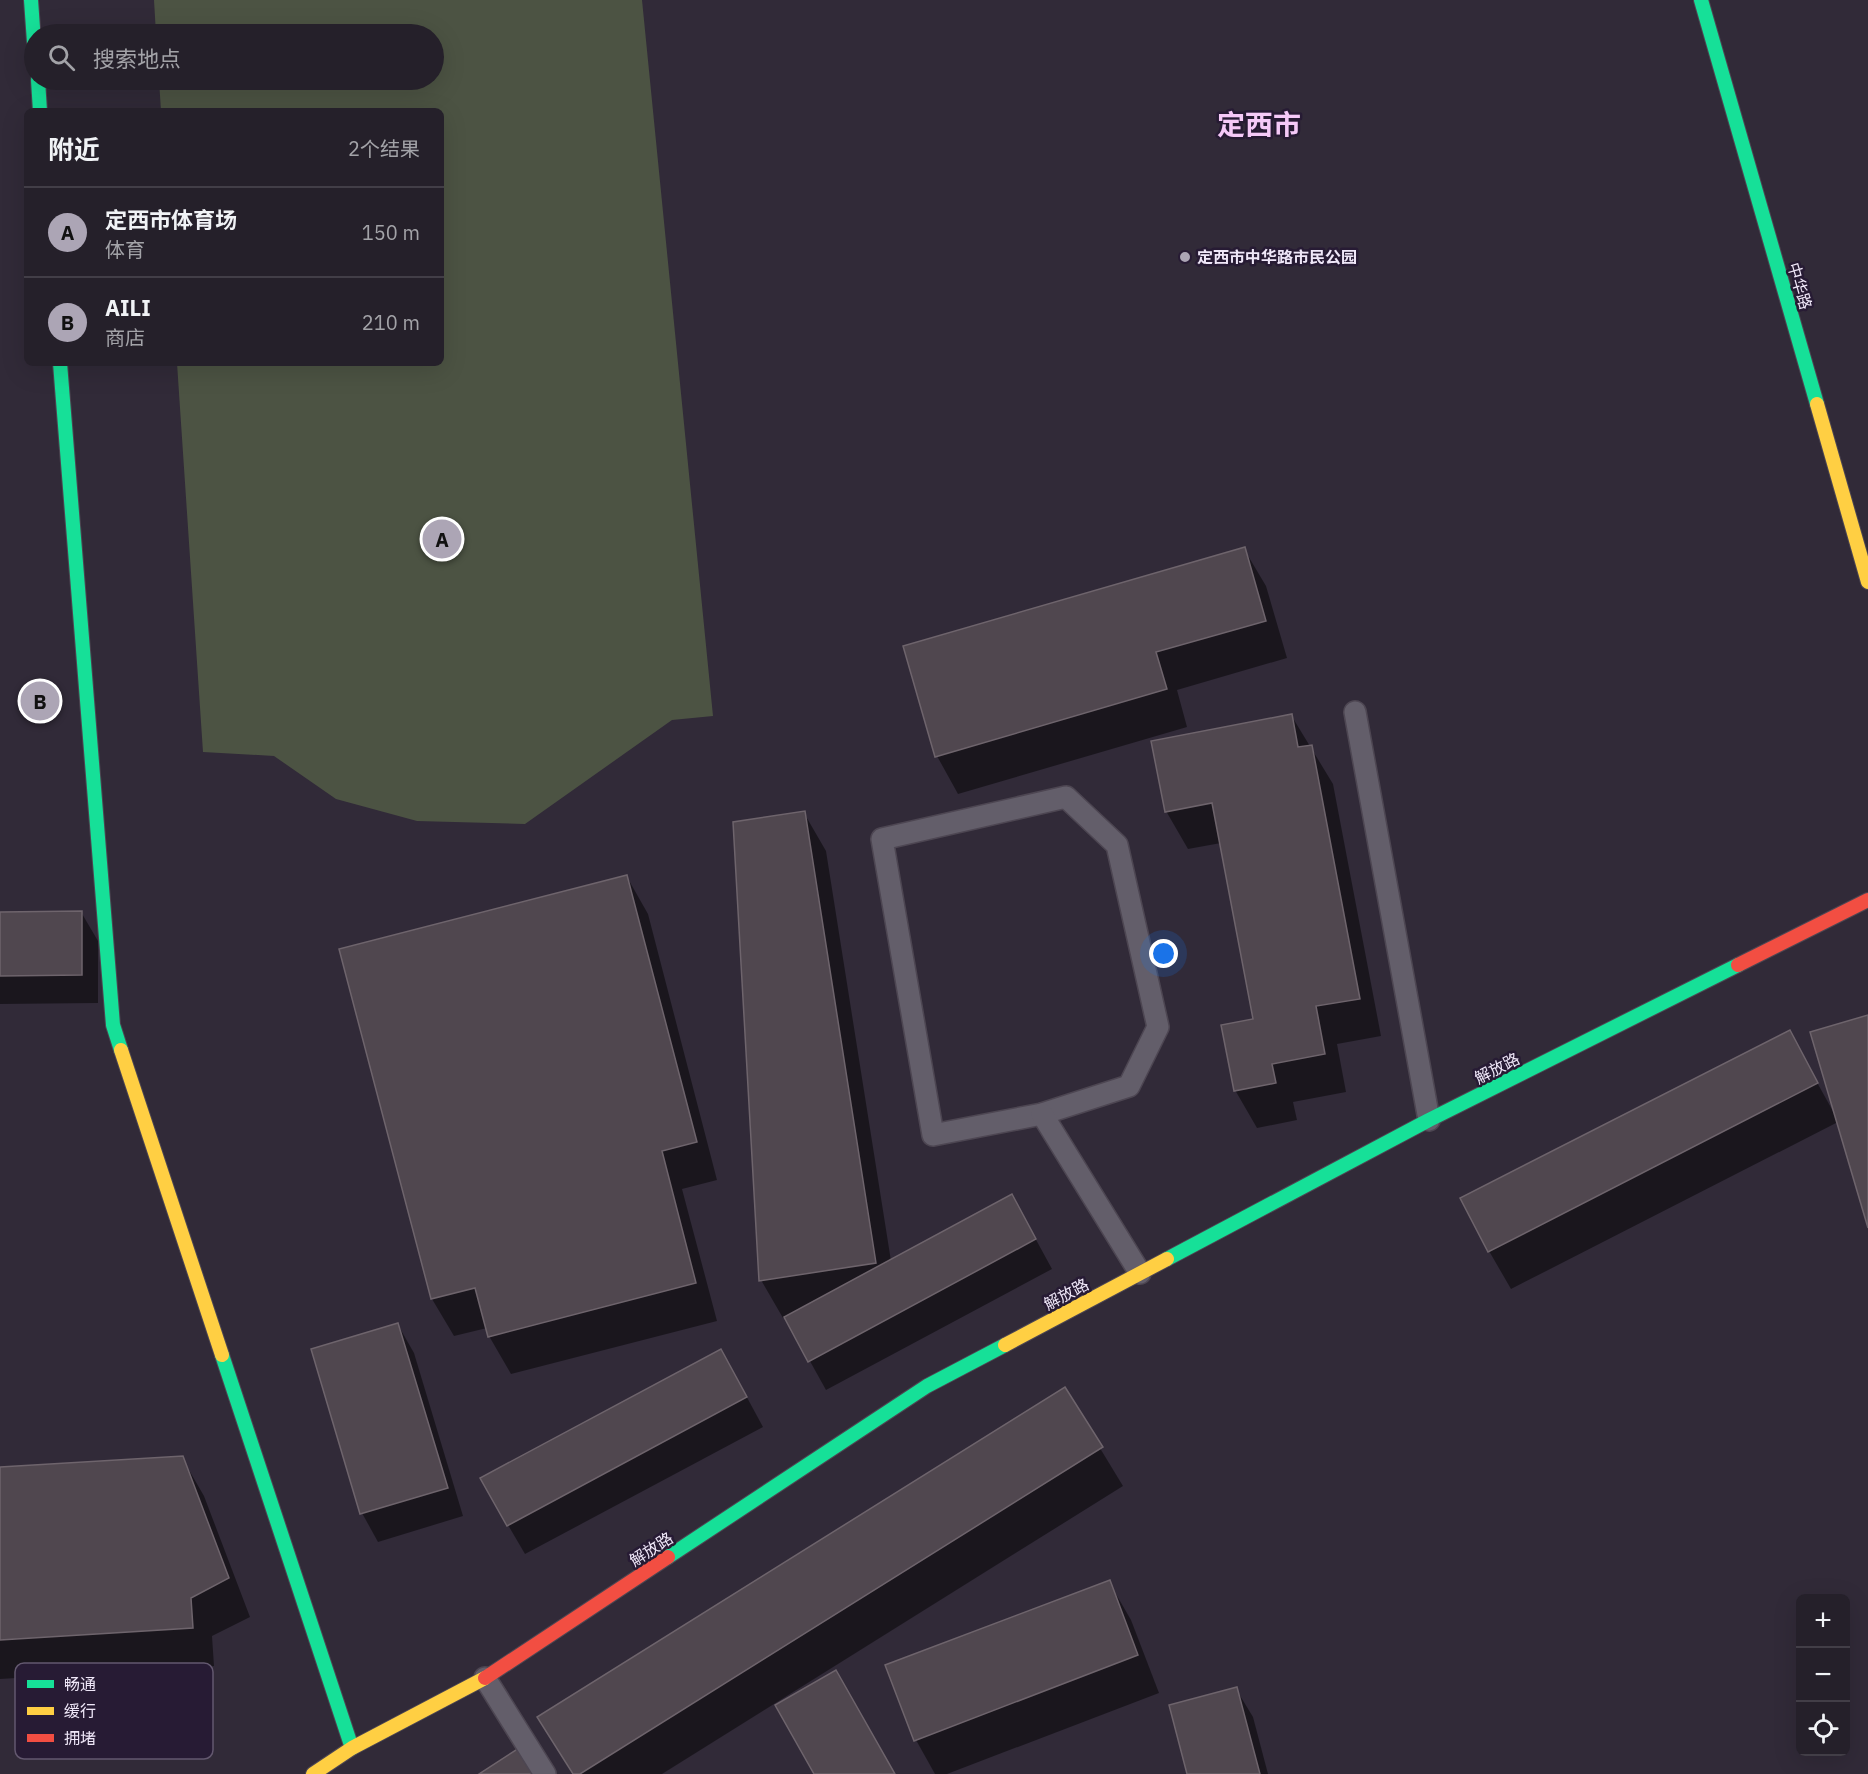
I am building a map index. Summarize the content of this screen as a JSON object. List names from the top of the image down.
{
  "streets": {
    "street": ["中华路", "解放路"]
  },
  "districts": ["定西市"],
  "places": ["定西市中华路市民公园"],
  "legend": ["畅通", "缓行", "拥堵"],
  "page": {
    "search": "搜索地点",
    "heading": ["附近", "2个结果"],
    "list": [
      {
        "mark": "A",
        "name": "定西市体育场",
        "note": "体育",
        "value": "150 m"
      },
      {
        "mark": "B",
        "name": "AILI",
        "note": "商店",
        "value": "210 m"
      }
    ],
    "pins": ["A", "B"],
    "map_buttons": ["+", "−"]
  }
}
